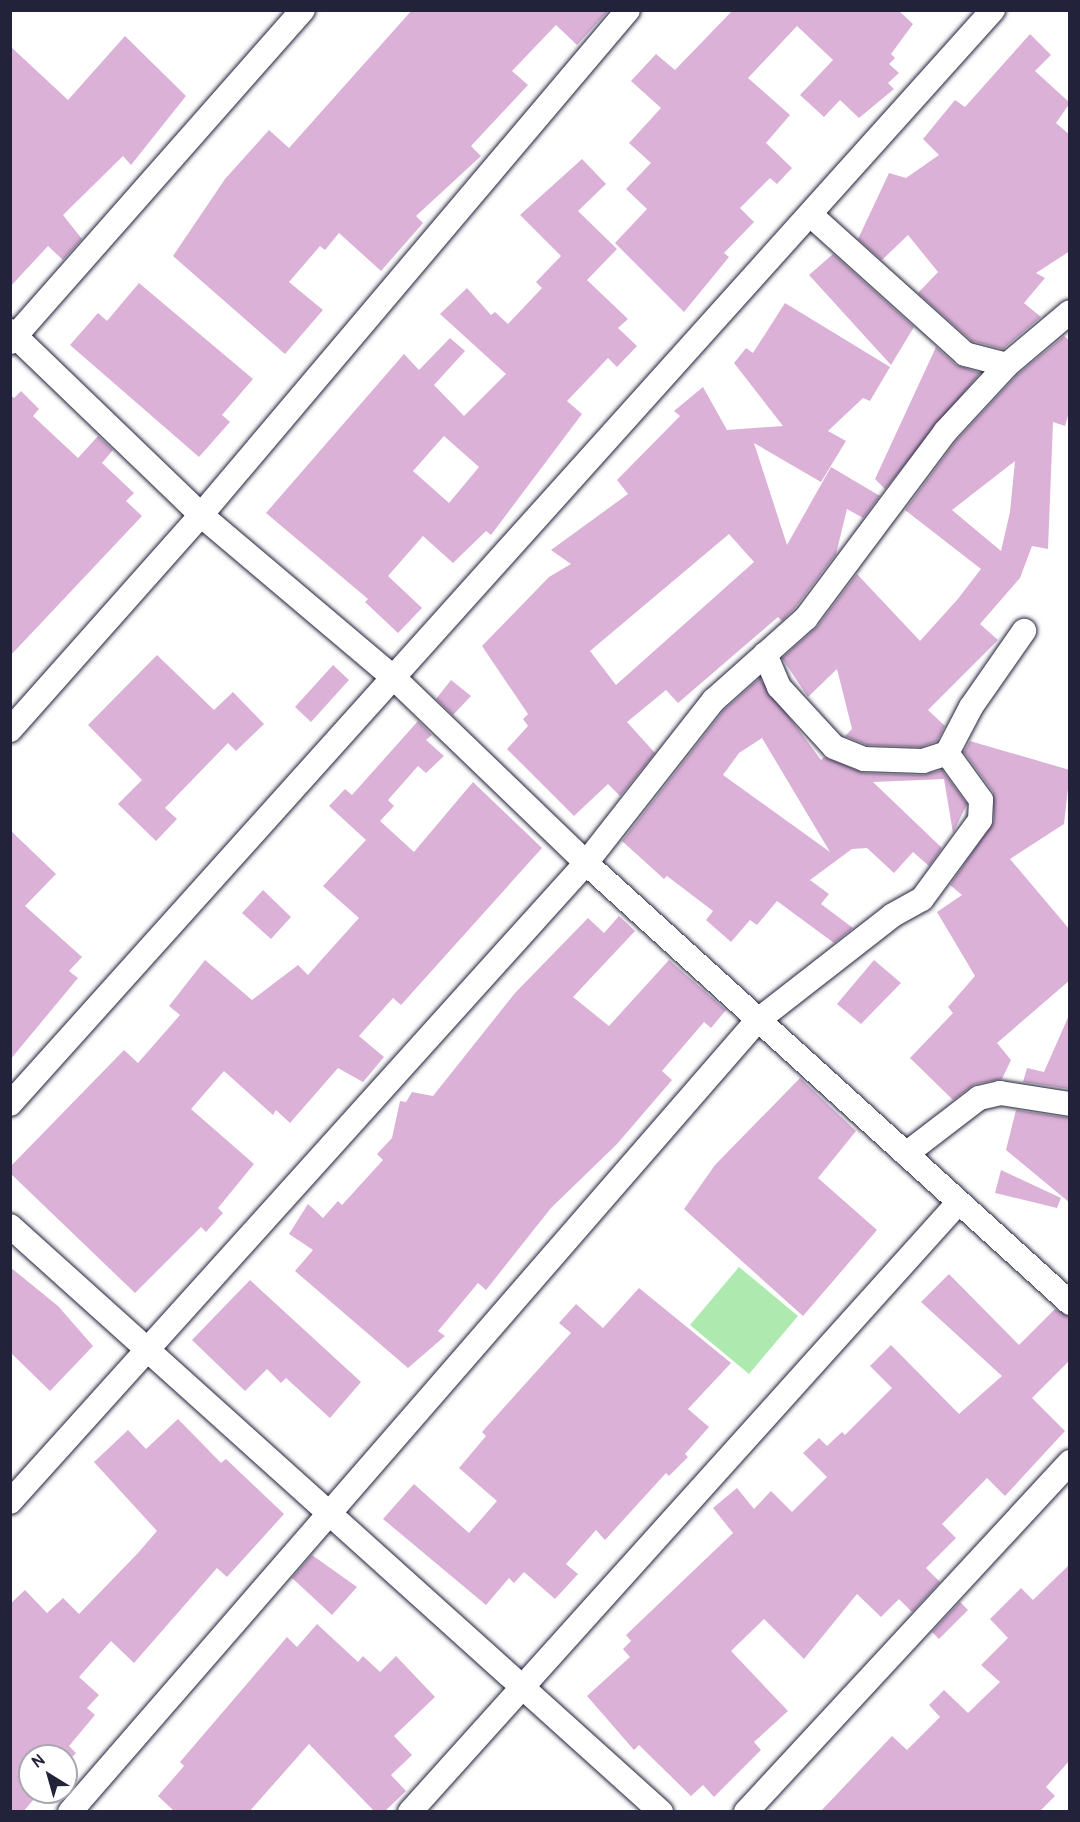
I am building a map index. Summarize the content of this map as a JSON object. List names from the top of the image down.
{
  "north": "top left"
}
